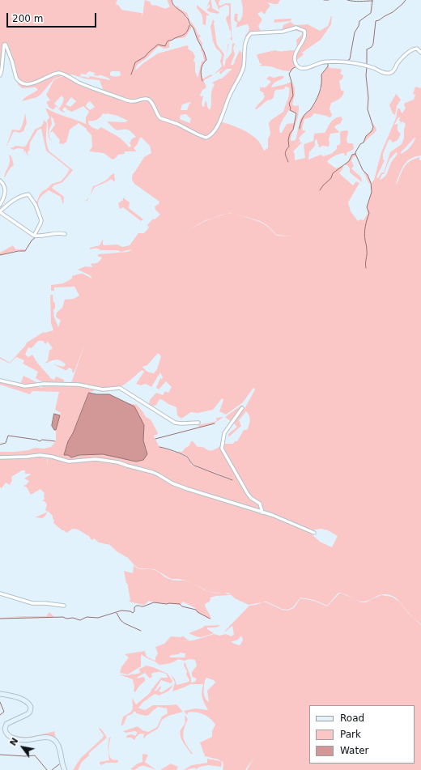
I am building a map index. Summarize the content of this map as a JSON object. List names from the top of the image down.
{
  "legend": ["Road", "Park", "Water"],
  "scale_bar": "200 m",
  "north": "top left"
}
